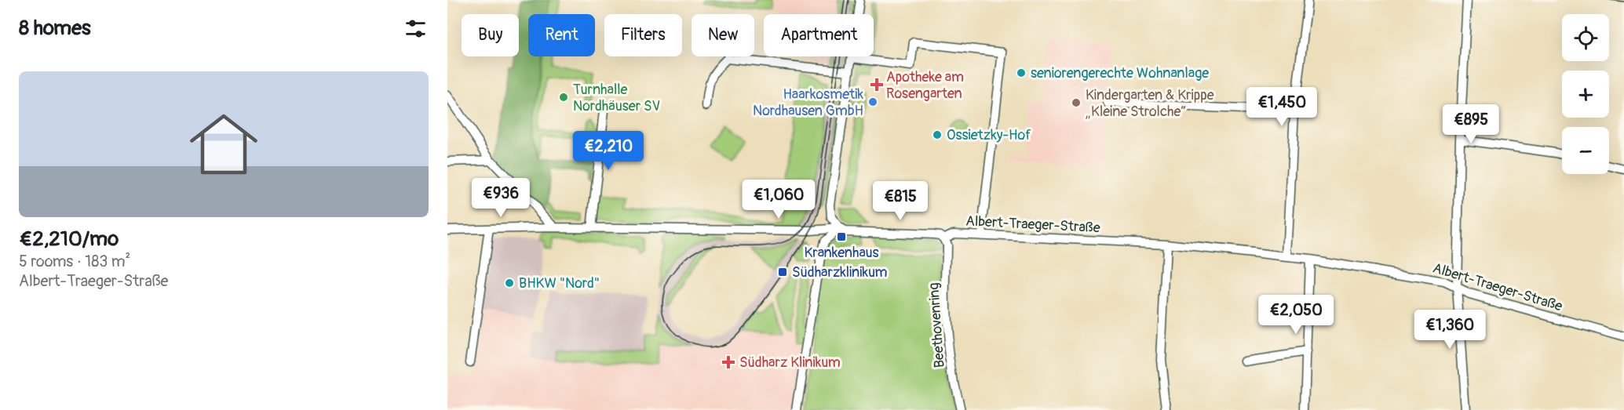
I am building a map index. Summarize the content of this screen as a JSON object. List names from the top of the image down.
{
  "streets": {
    "street": ["Albert-Traeger-Straße", "Beethovenring"]
  },
  "crossings": [
    ["Albert-Traeger-Straße", "Beethovenring"]
  ],
  "places": {
    "other": [
      "seniorengerechte Wohnanlage",
      "Turnhalle Nordhäuser SV",
      "Haarkosmetik Nordhausen GmbH",
      "Kindergarten & Krippe „Kleine Strolche“",
      "Ossietzky-Hof",
      "BHKW \"Nord\""
    ],
    "health": ["Apotheke am Rosengarten", "Südharz Klinikum"],
    "transit": ["Krankenhaus", "Südharzklinikum"]
  },
  "page": {
    "heading": "8 homes",
    "map_buttons": ["+", "−"],
    "chip": [
      "Buy",
      "Rent",
      "Filters",
      "New",
      "Apartment"
    ],
    "list": [
      {
        "name": "€2,210/mo",
        "note": "5 rooms · 183 m² · Albert-Traeger-Straße"
      }
    ],
    "price": [
      "€1,450",
      "€895",
      "€2,210",
      "€936",
      "€1,060",
      "€815",
      "€2,050",
      "€1,360"
    ]
  }
}
